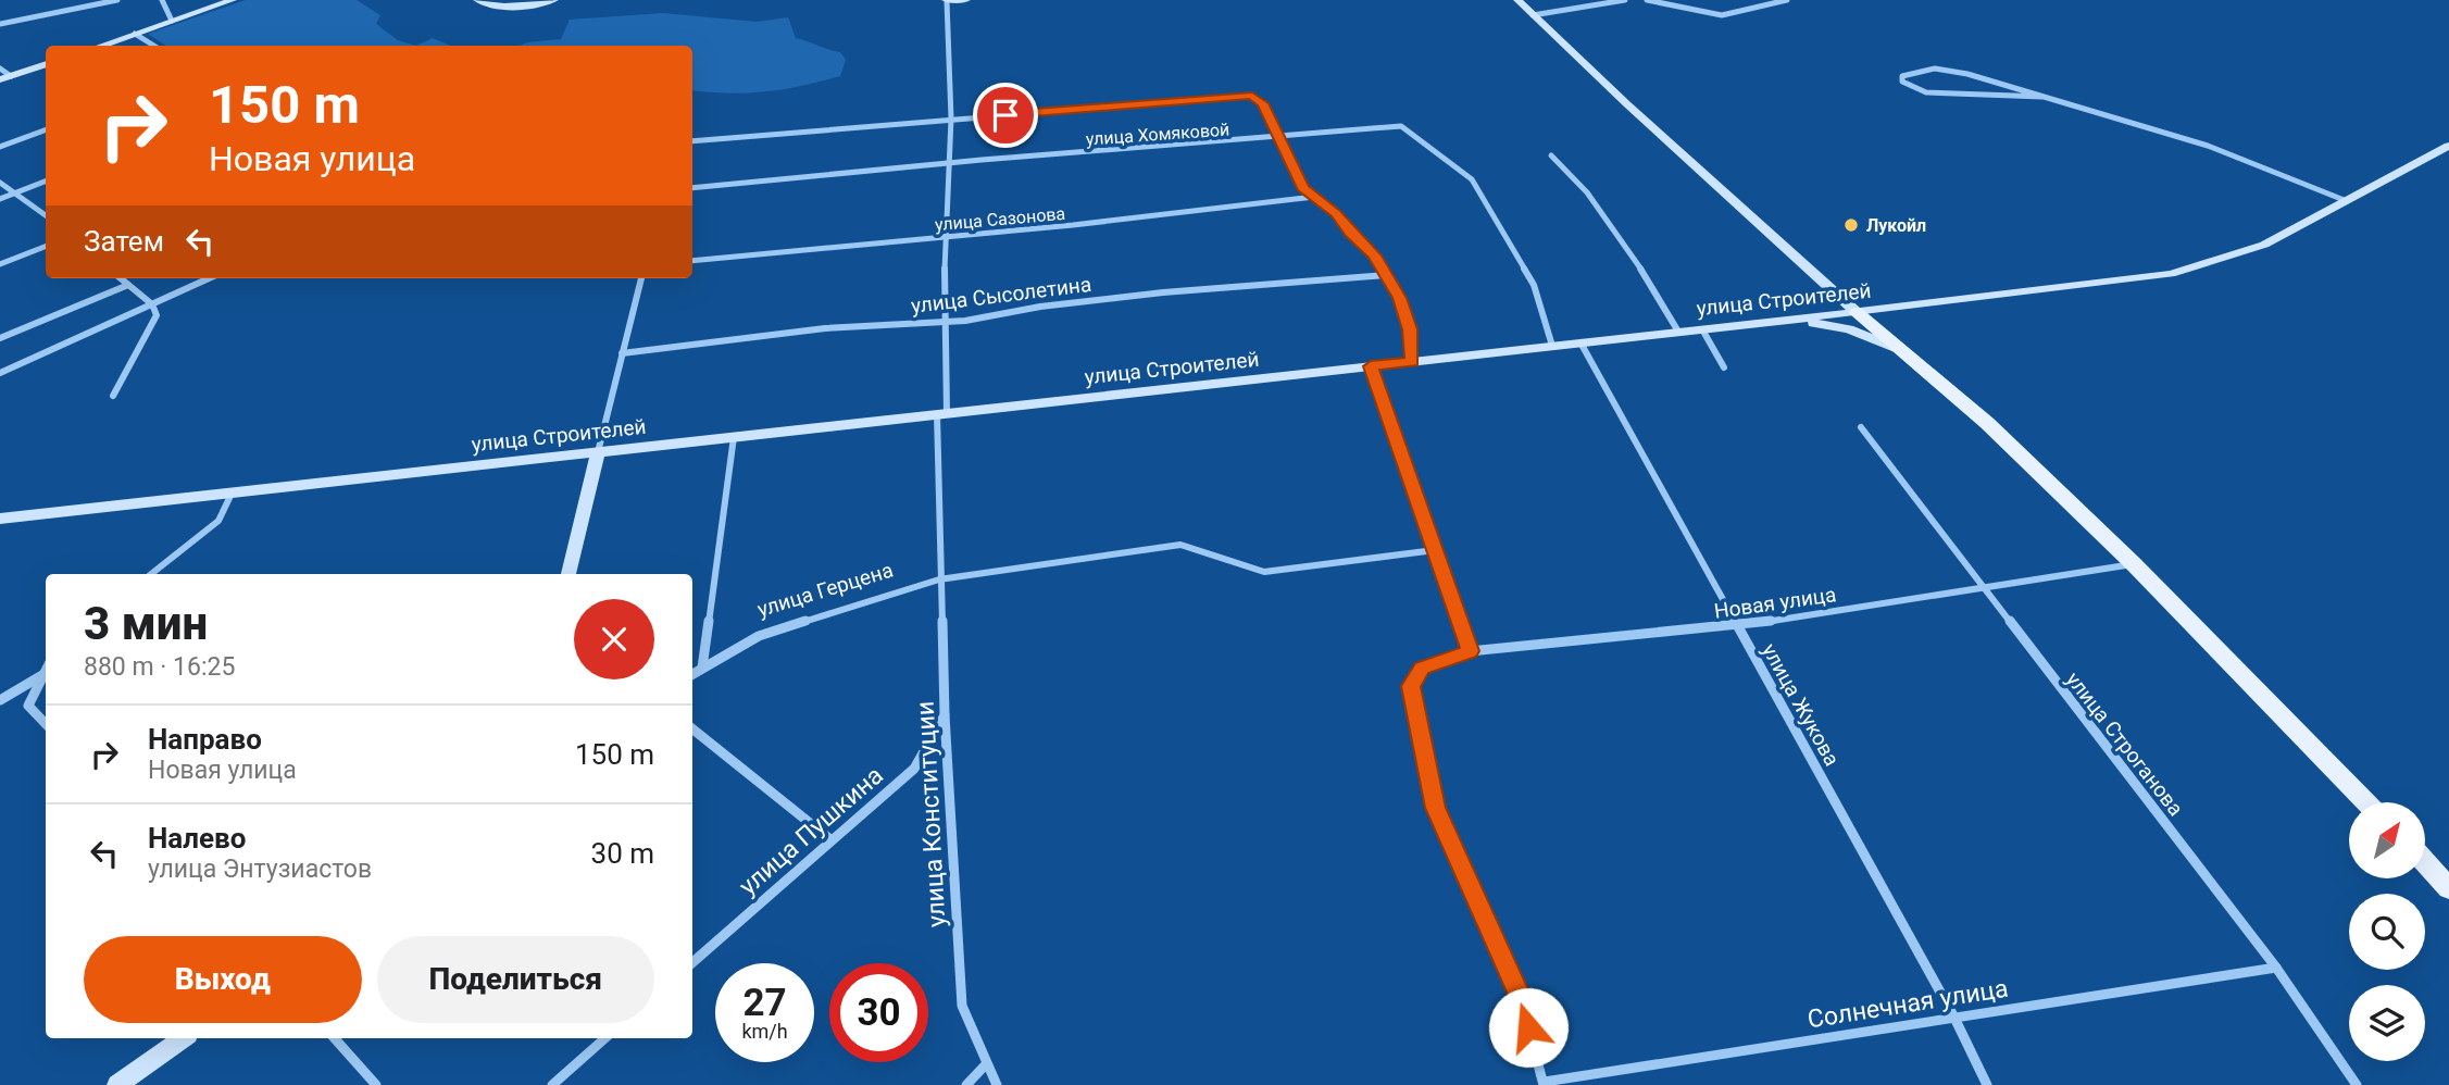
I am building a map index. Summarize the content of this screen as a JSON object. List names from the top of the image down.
{
  "streets": {
    "main road": ["улица Строителей"],
    "street": [
      "улица Хомяковой",
      "улица Сазонова",
      "улица Сысолетина",
      "улица Герцена",
      "Новая улица",
      "улица Жукова",
      "улица Строганова",
      "улица Конституции",
      "улица Пушкина",
      "Солнечная улица"
    ]
  },
  "crossings": [
    ["улица Хомяковой", "улица Строителей"],
    ["улица Хомяковой", "улица Конституции"],
    ["улица Сазонова", "улица Конституции"],
    ["улица Сысолетина", "улица Конституции"],
    ["улица Строителей", "улица Жукова"],
    ["улица Строителей", "улица Конституции"],
    ["улица Герцена", "улица Конституции"],
    ["Новая улица", "улица Жукова"],
    ["Новая улица", "улица Строганова"],
    ["Новая улица", "Солнечная улица"],
    ["улица Жукова", "Солнечная улица"],
    ["улица Строганова", "Солнечная улица"],
    ["улица Конституции", "улица Пушкина"]
  ],
  "places": ["Лукойл"],
  "north": "top right",
  "page": {
    "turn": ["150 m", "Новая улица"],
    "then": "Затем",
    "heading": ["3 мин", "880 m · 16:25"],
    "list": [
      {
        "name": "Направо",
        "note": "Новая улица",
        "value": "150 m"
      },
      {
        "name": "Налево",
        "note": "улица Энтузиастов",
        "value": "30 m"
      }
    ],
    "buttons": ["Выход", "Поделиться"],
    "speed": "27 km/h",
    "limit": "30"
  }
}
